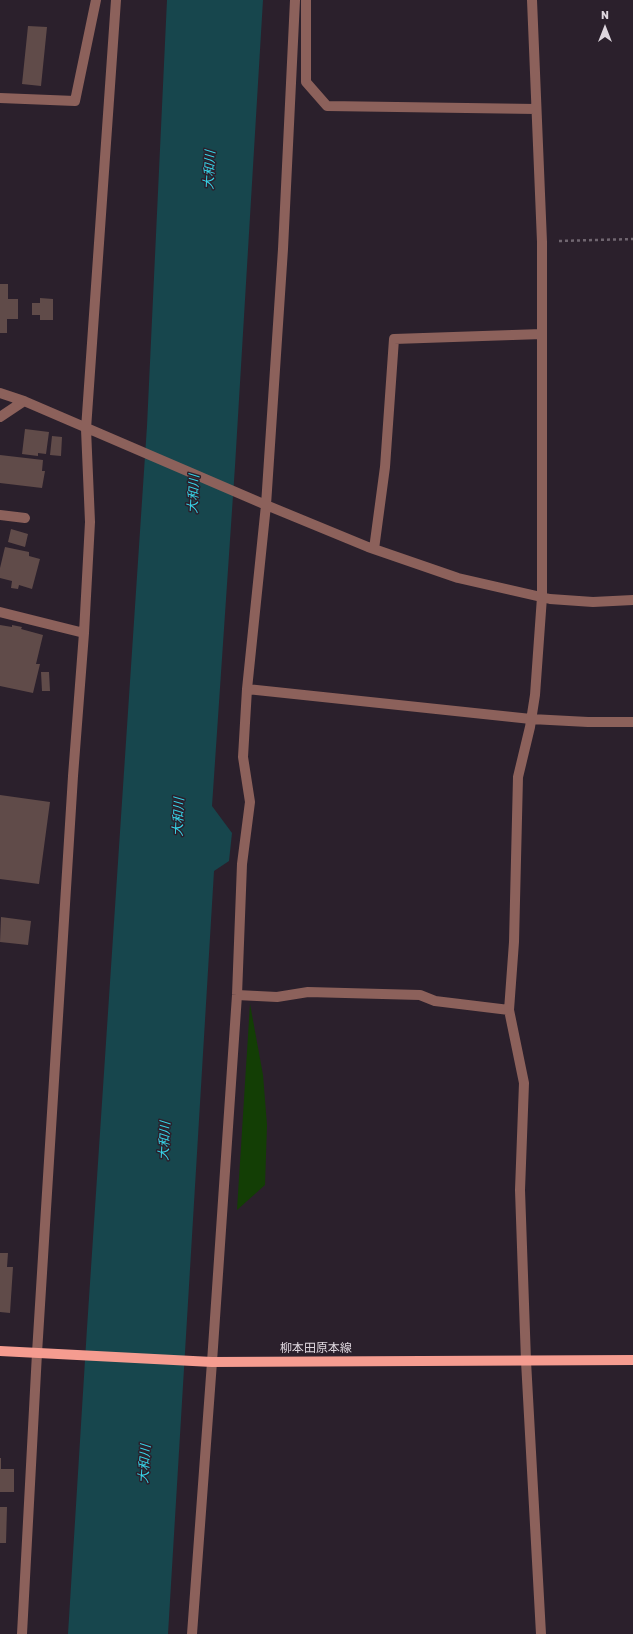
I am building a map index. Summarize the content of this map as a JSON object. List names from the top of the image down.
{
  "streets": {
    "main road": ["柳本田原本線"]
  },
  "water": ["大和川"],
  "north": "top"
}
